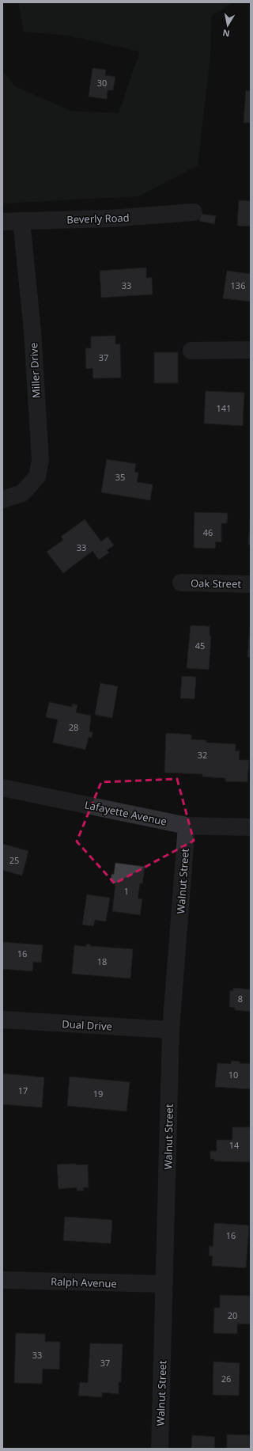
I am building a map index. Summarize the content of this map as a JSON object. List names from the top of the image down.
{
  "streets": {
    "street": [
      "Beverly Road",
      "Miller Drive",
      "Oak Street",
      "Lafayette Avenue",
      "Walnut Street",
      "Dual Drive",
      "Ralph Avenue"
    ]
  },
  "crossings": [
    ["Beverly Road", "Miller Drive"],
    ["Lafayette Avenue", "Walnut Street"],
    ["Walnut Street", "Dual Drive"],
    ["Walnut Street", "Ralph Avenue"]
  ],
  "house_numbers": [
    "30",
    "33",
    "136",
    "37",
    "141",
    "35",
    "46",
    "33",
    "45",
    "28",
    "32",
    "25",
    "1",
    "16",
    "18",
    "8",
    "10",
    "17",
    "19",
    "14",
    "16",
    "20",
    "33",
    "37",
    "26"
  ],
  "north": "bottom"
}
